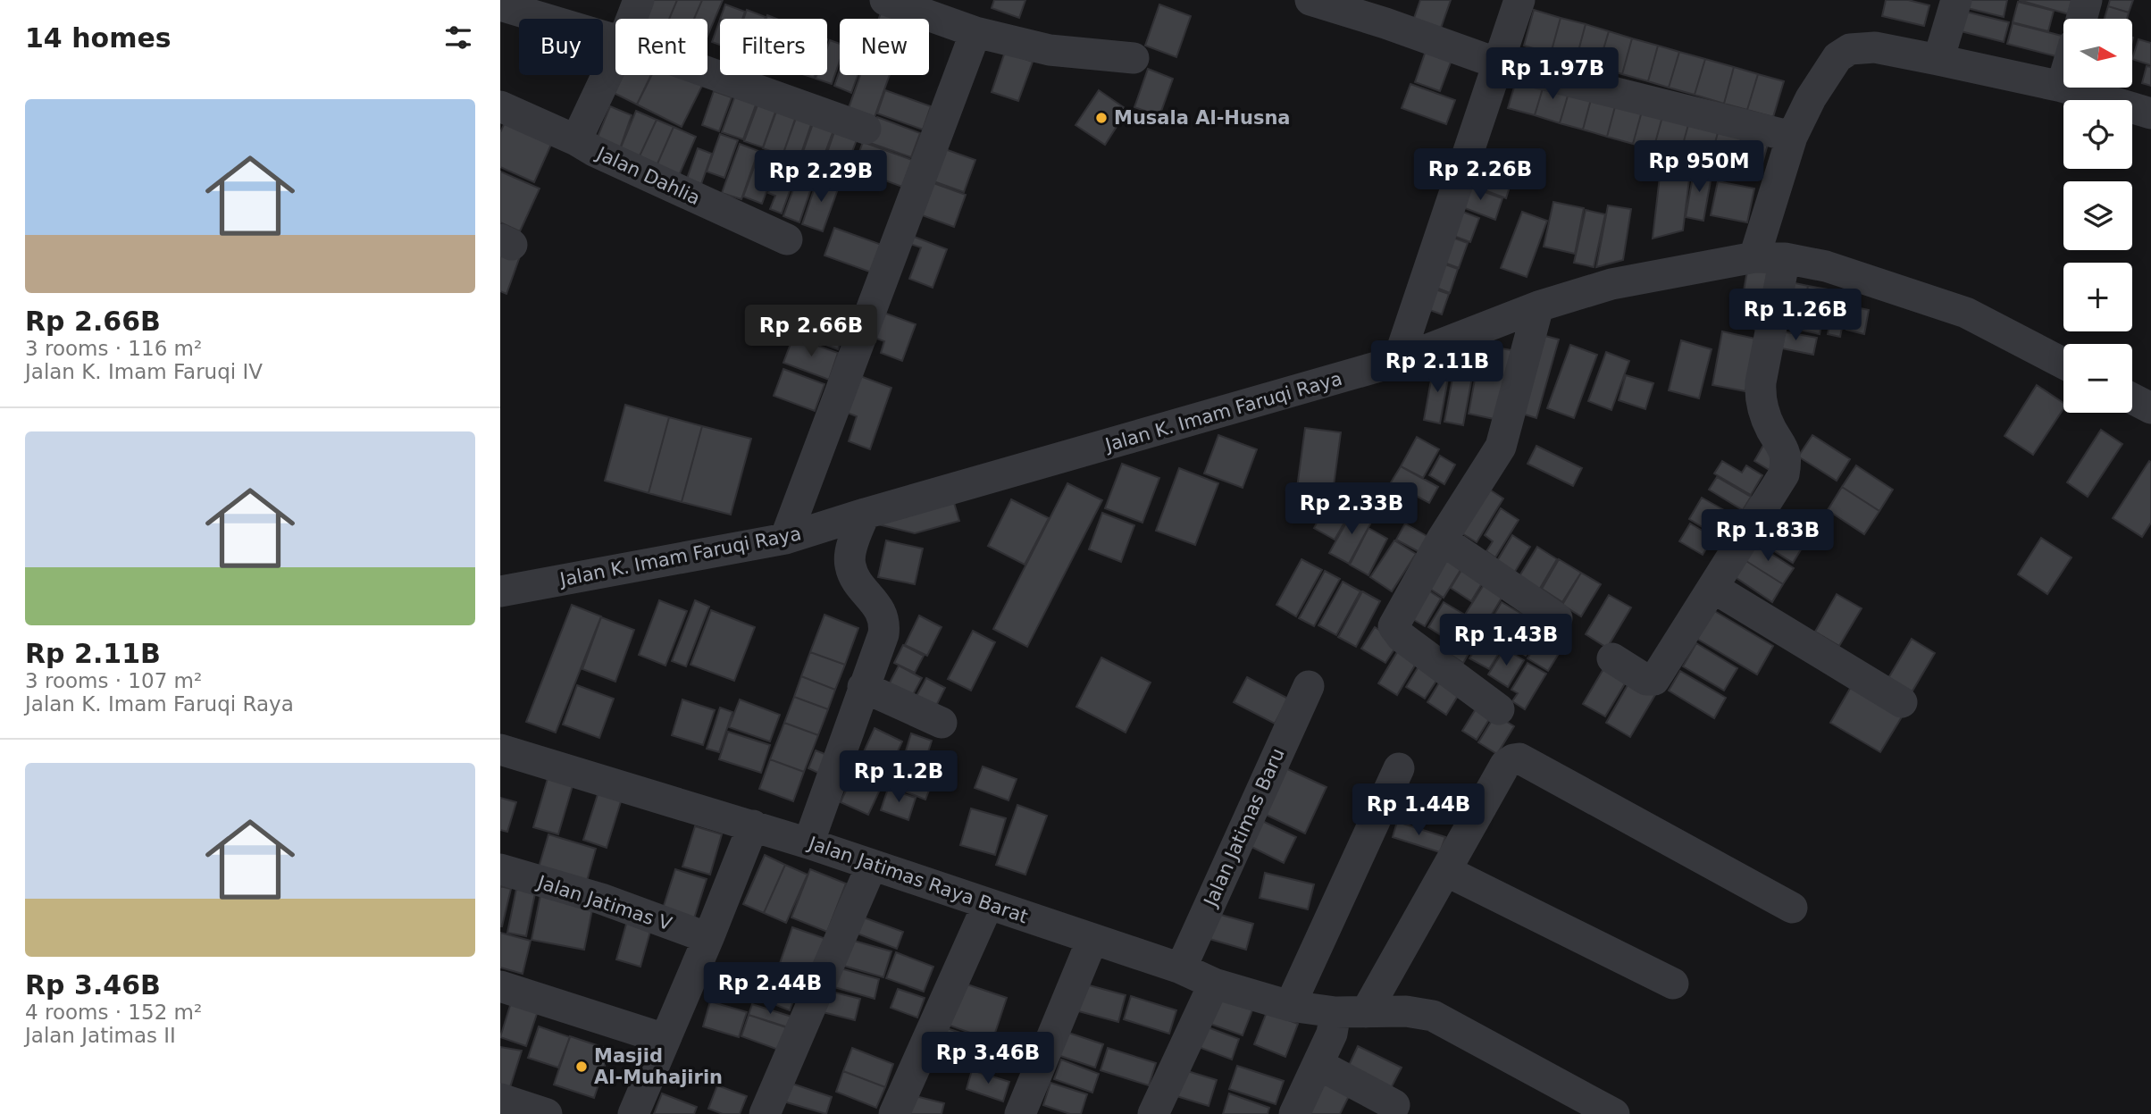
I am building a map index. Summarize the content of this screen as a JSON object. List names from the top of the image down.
{
  "streets": {
    "street": [
      "Jalan Dahlia",
      "Jalan K. Imam Faruqi Raya",
      "Jalan Jatimas Baru",
      "Jalan Jatimas Raya Barat",
      "Jalan Jatimas V"
    ]
  },
  "crossings": [
    ["Jalan Jatimas Baru", "Jalan Jatimas Raya Barat"]
  ],
  "places": ["Musala Al-Husna", "Masjid Al-Muhajirin"],
  "north": "right",
  "page": {
    "heading": "14 homes",
    "map_buttons": ["+", "−"],
    "chip": [
      "Buy",
      "Rent",
      "Filters",
      "New"
    ],
    "price": [
      "Rp 1.97B",
      "Rp 950M",
      "Rp 2.26B",
      "Rp 2.29B",
      "Rp 1.26B",
      "Rp 2.66B",
      "Rp 2.11B",
      "Rp 2.33B",
      "Rp 1.83B",
      "Rp 1.43B",
      "Rp 1.2B",
      "Rp 1.44B",
      "Rp 2.44B",
      "Rp 3.46B"
    ],
    "list": [
      {
        "name": "Rp 2.66B",
        "note": "3 rooms · 116 m² · Jalan K. Imam Faruqi IV"
      },
      {
        "name": "Rp 2.11B",
        "note": "3 rooms · 107 m² · Jalan K. Imam Faruqi Raya"
      },
      {
        "name": "Rp 3.46B",
        "note": "4 rooms · 152 m² · Jalan Jatimas II"
      }
    ]
  }
}
